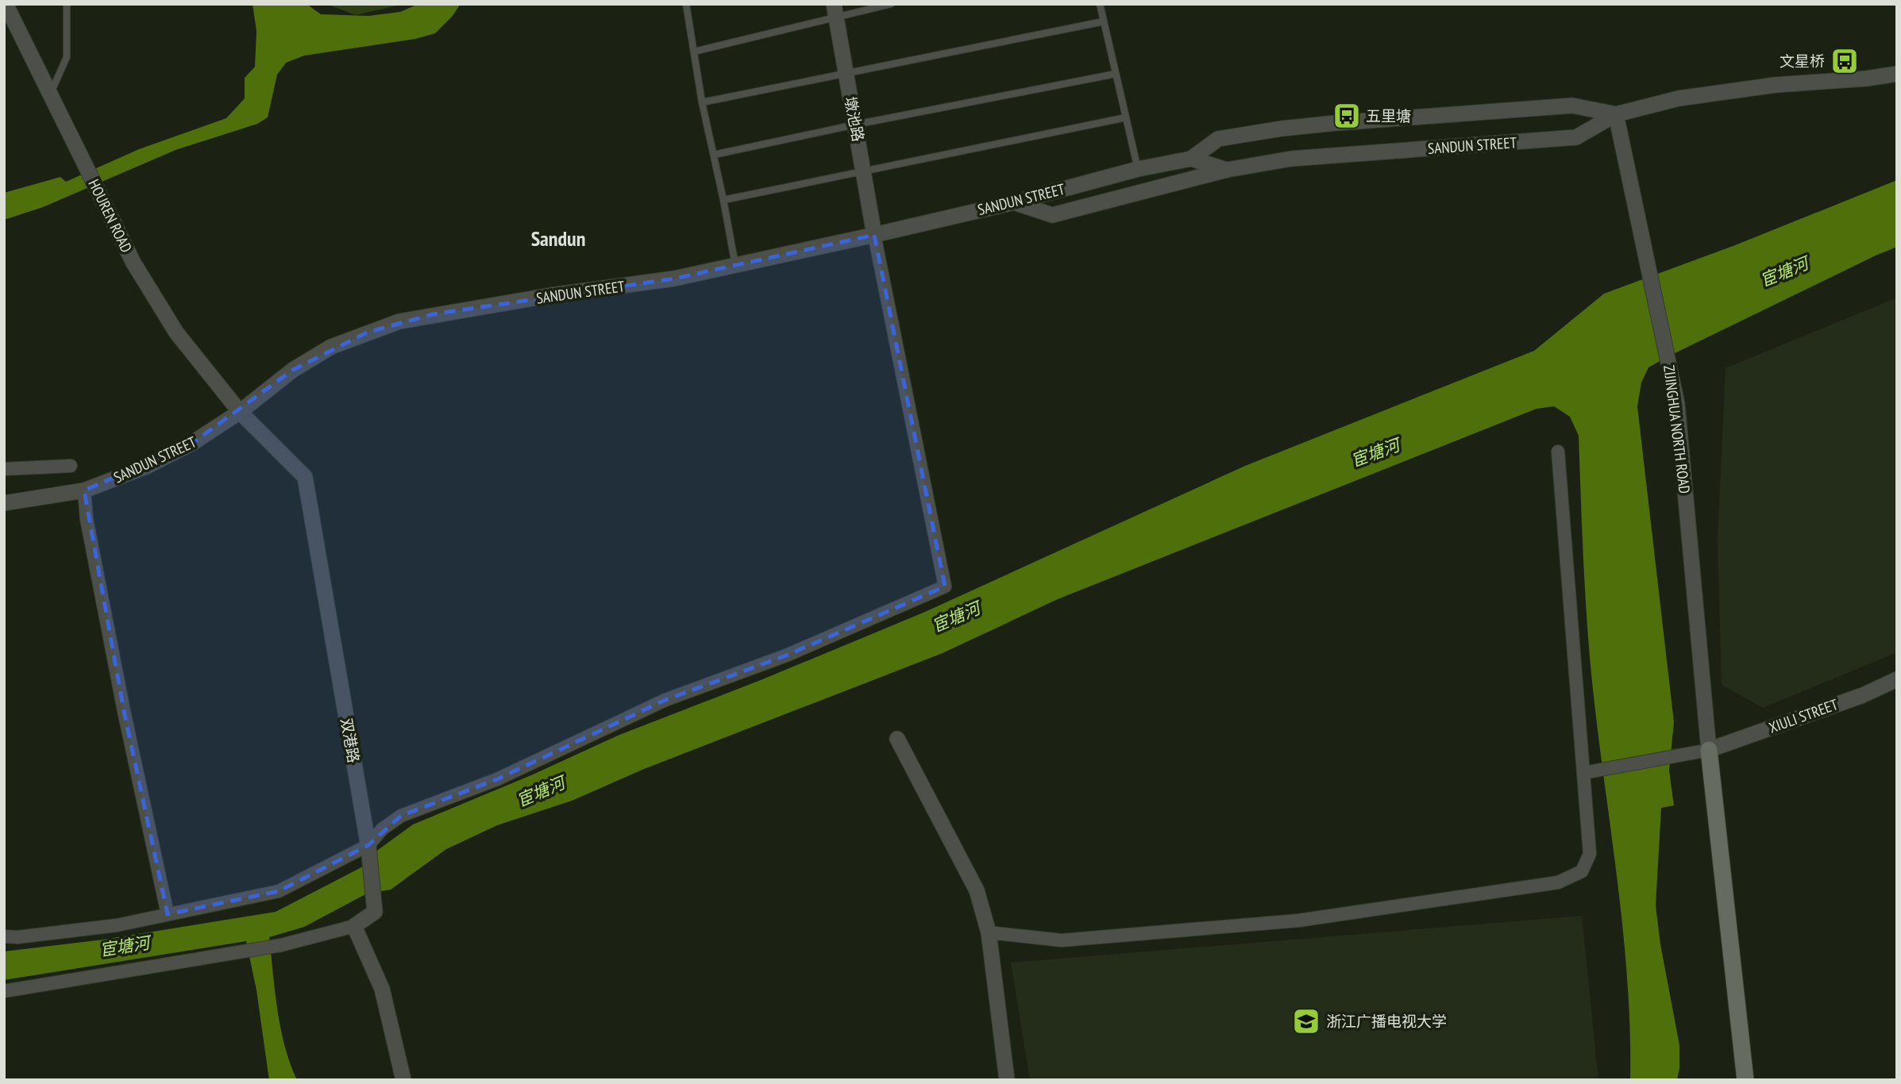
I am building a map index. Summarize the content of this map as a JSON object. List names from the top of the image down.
{
  "streets": {
    "street": [
      "墩池路",
      "SANDUN STREET",
      "HOUREN ROAD",
      "ZIJINGHUA NORTH ROAD",
      "XIULI STREET",
      "双港路"
    ]
  },
  "crossings": [
    ["墩池路", "SANDUN STREET"],
    ["SANDUN STREET", "HOUREN ROAD"],
    ["SANDUN STREET", "ZIJINGHUA NORTH ROAD"],
    ["SANDUN STREET", "双港路"],
    ["HOUREN ROAD", "双港路"],
    ["ZIJINGHUA NORTH ROAD", "XIULI STREET"]
  ],
  "districts": ["Sandun"],
  "water": ["宦塘河"],
  "places": {
    "bus stop": ["文星桥", "五里塘"],
    "school or university": ["浙江广播电视大学"]
  }
}
